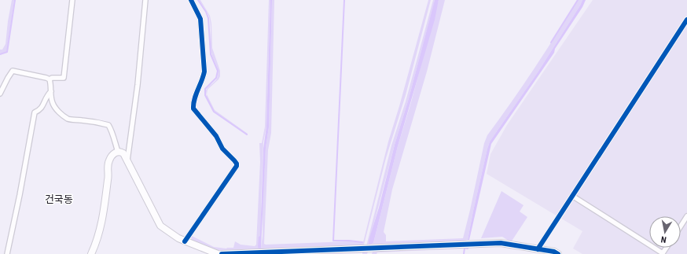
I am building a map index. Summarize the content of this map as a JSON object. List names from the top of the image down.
{
  "districts": ["건국동"],
  "north": "bottom"
}
